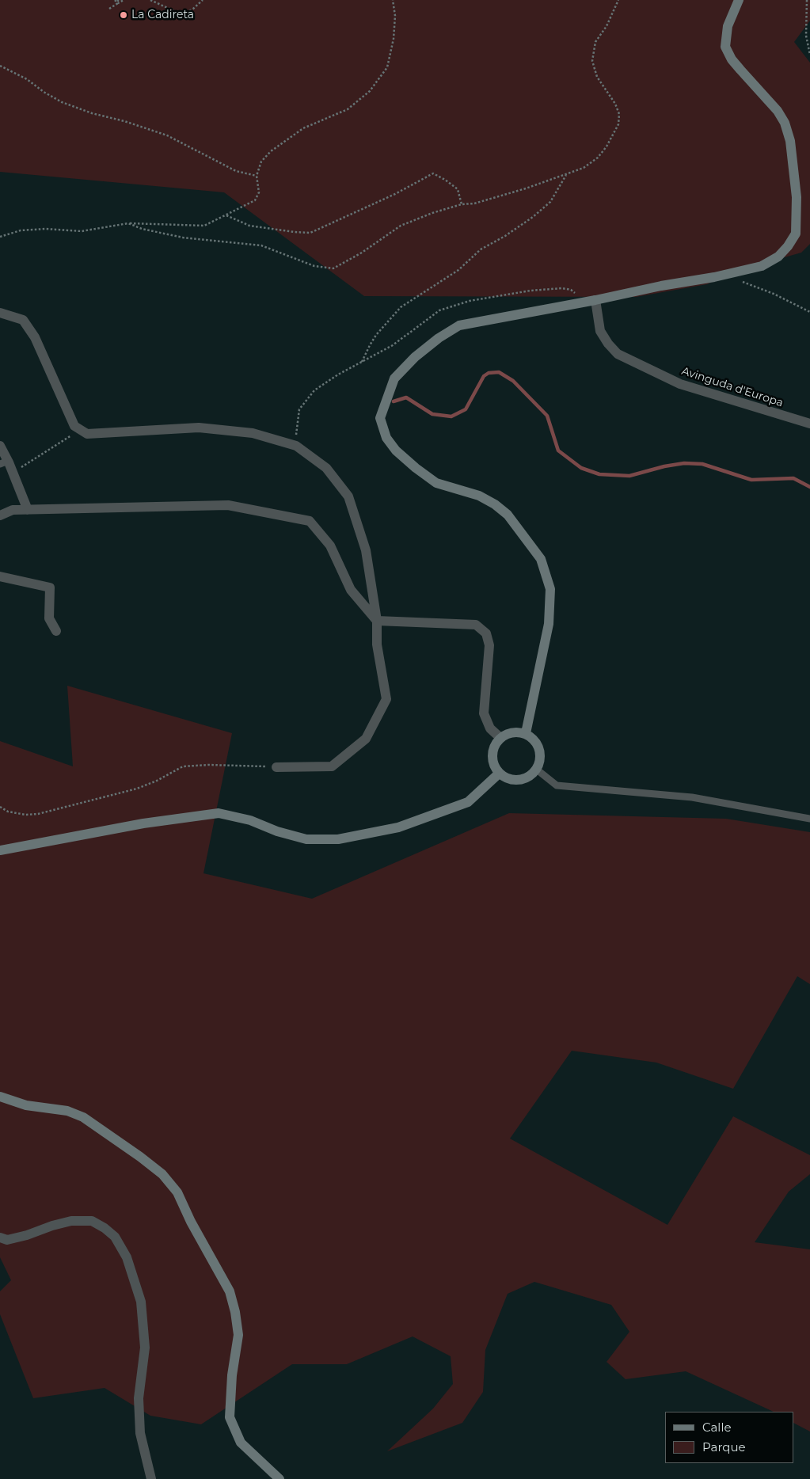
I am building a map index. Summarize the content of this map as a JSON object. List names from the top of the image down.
{
  "streets": {
    "street": ["Avinguda d'Europa"]
  },
  "places": ["La Cadireta"],
  "legend": ["Calle", "Parque"]
}
